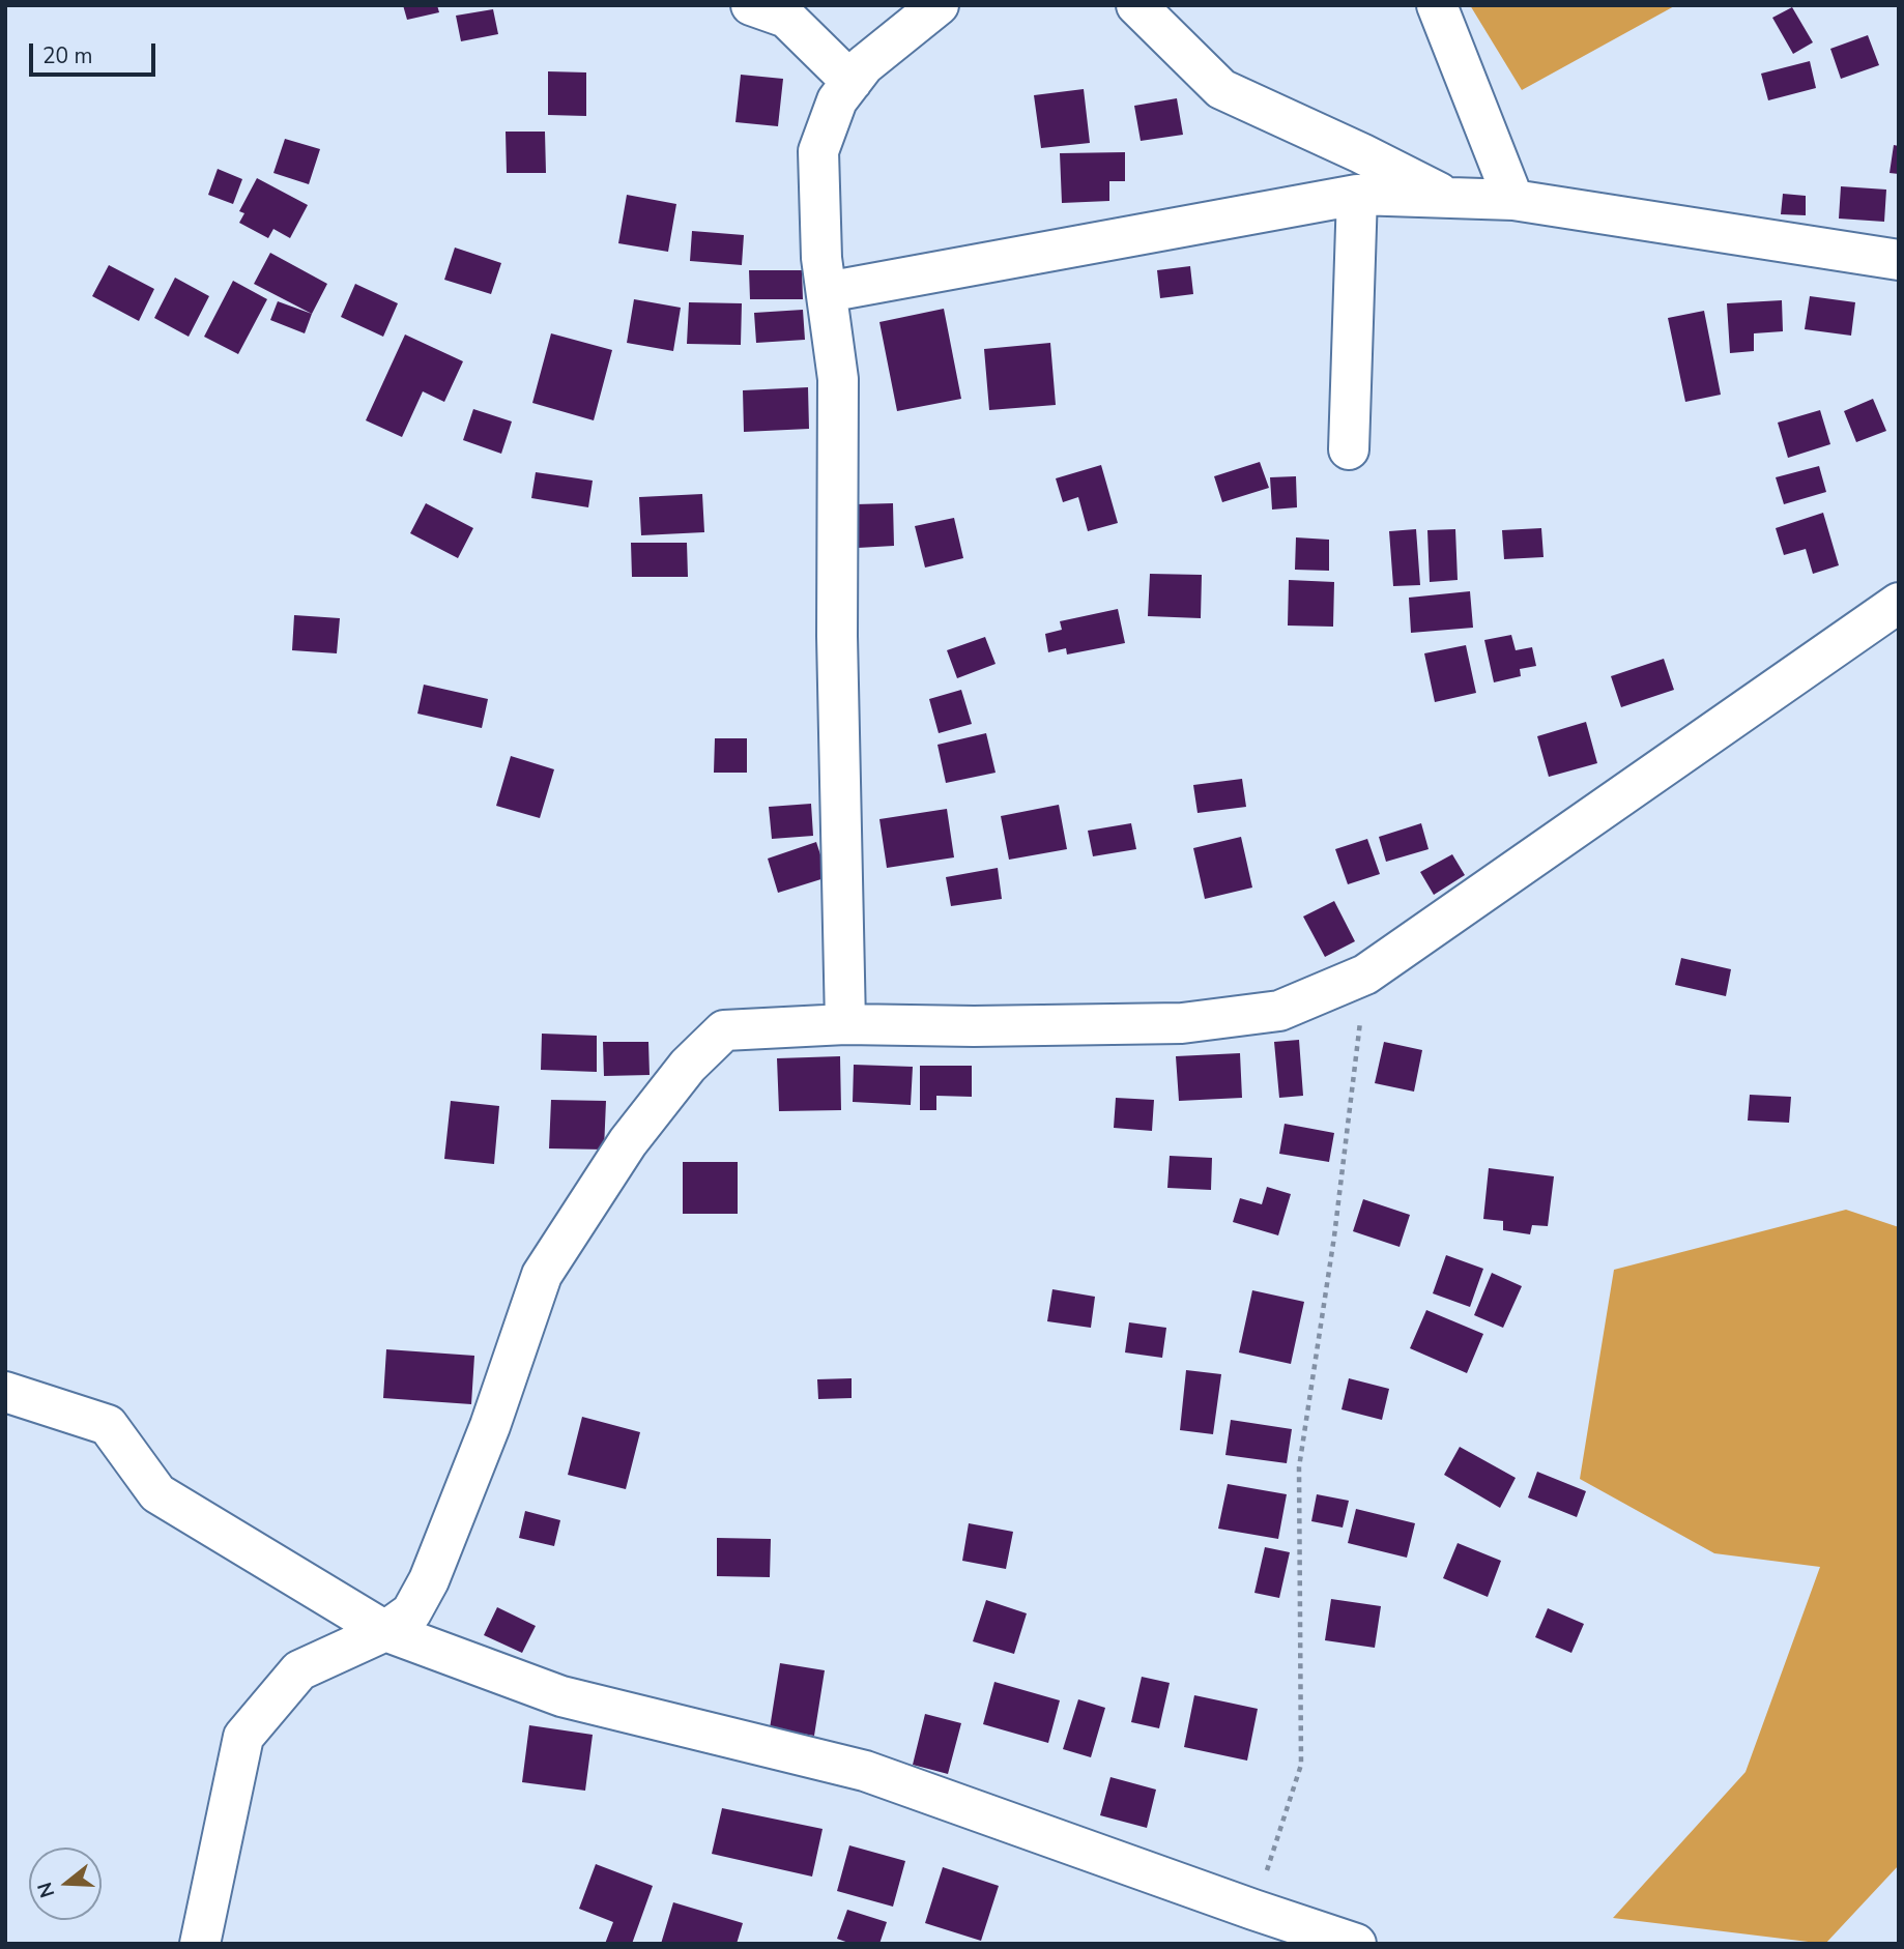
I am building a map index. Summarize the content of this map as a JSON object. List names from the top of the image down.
{
  "scale_bar": "20 m",
  "north": "left"
}
